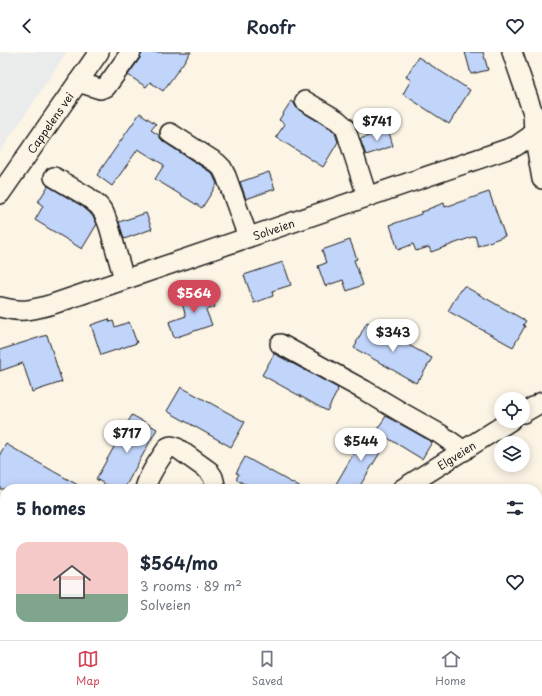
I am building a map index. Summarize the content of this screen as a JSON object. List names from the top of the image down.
{
  "streets": {
    "street": ["Cappelens vei", "Solveien", "Elgveien"]
  },
  "page": {
    "header": "Roofr",
    "price": [
      "$741",
      "$564",
      "$343",
      "$717",
      "$544"
    ],
    "heading": "5 homes",
    "list": [
      {
        "name": "$564/mo",
        "note": "3 rooms · 89 m² · Solveien"
      }
    ],
    "tabs": ["Map", "Saved", "Home"]
  }
}
